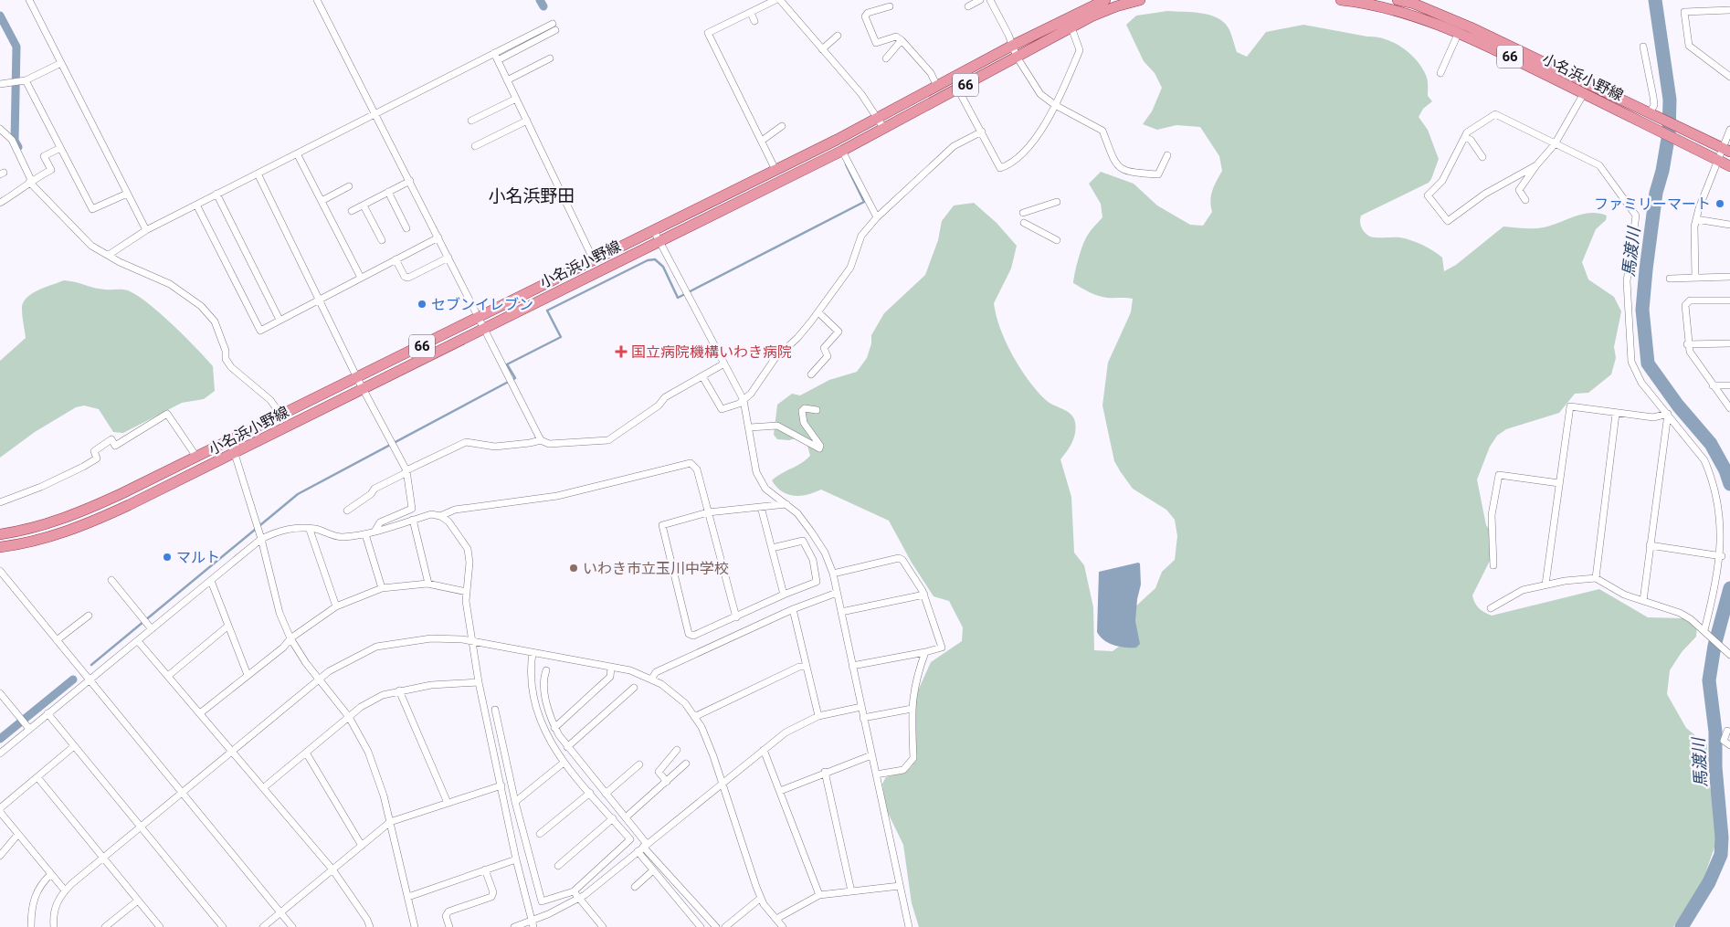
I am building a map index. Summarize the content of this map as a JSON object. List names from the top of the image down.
{
  "streets": {
    "main road": ["66", "小名浜小野線"]
  },
  "districts": ["小名浜野田"],
  "water": ["馬渡川"],
  "places": {
    "other": [
      "ファミリーマート",
      "セブンイレブン",
      "マルト",
      "いわき市立玉川中学校"
    ],
    "health": ["国立病院機構いわき病院"]
  }
}
